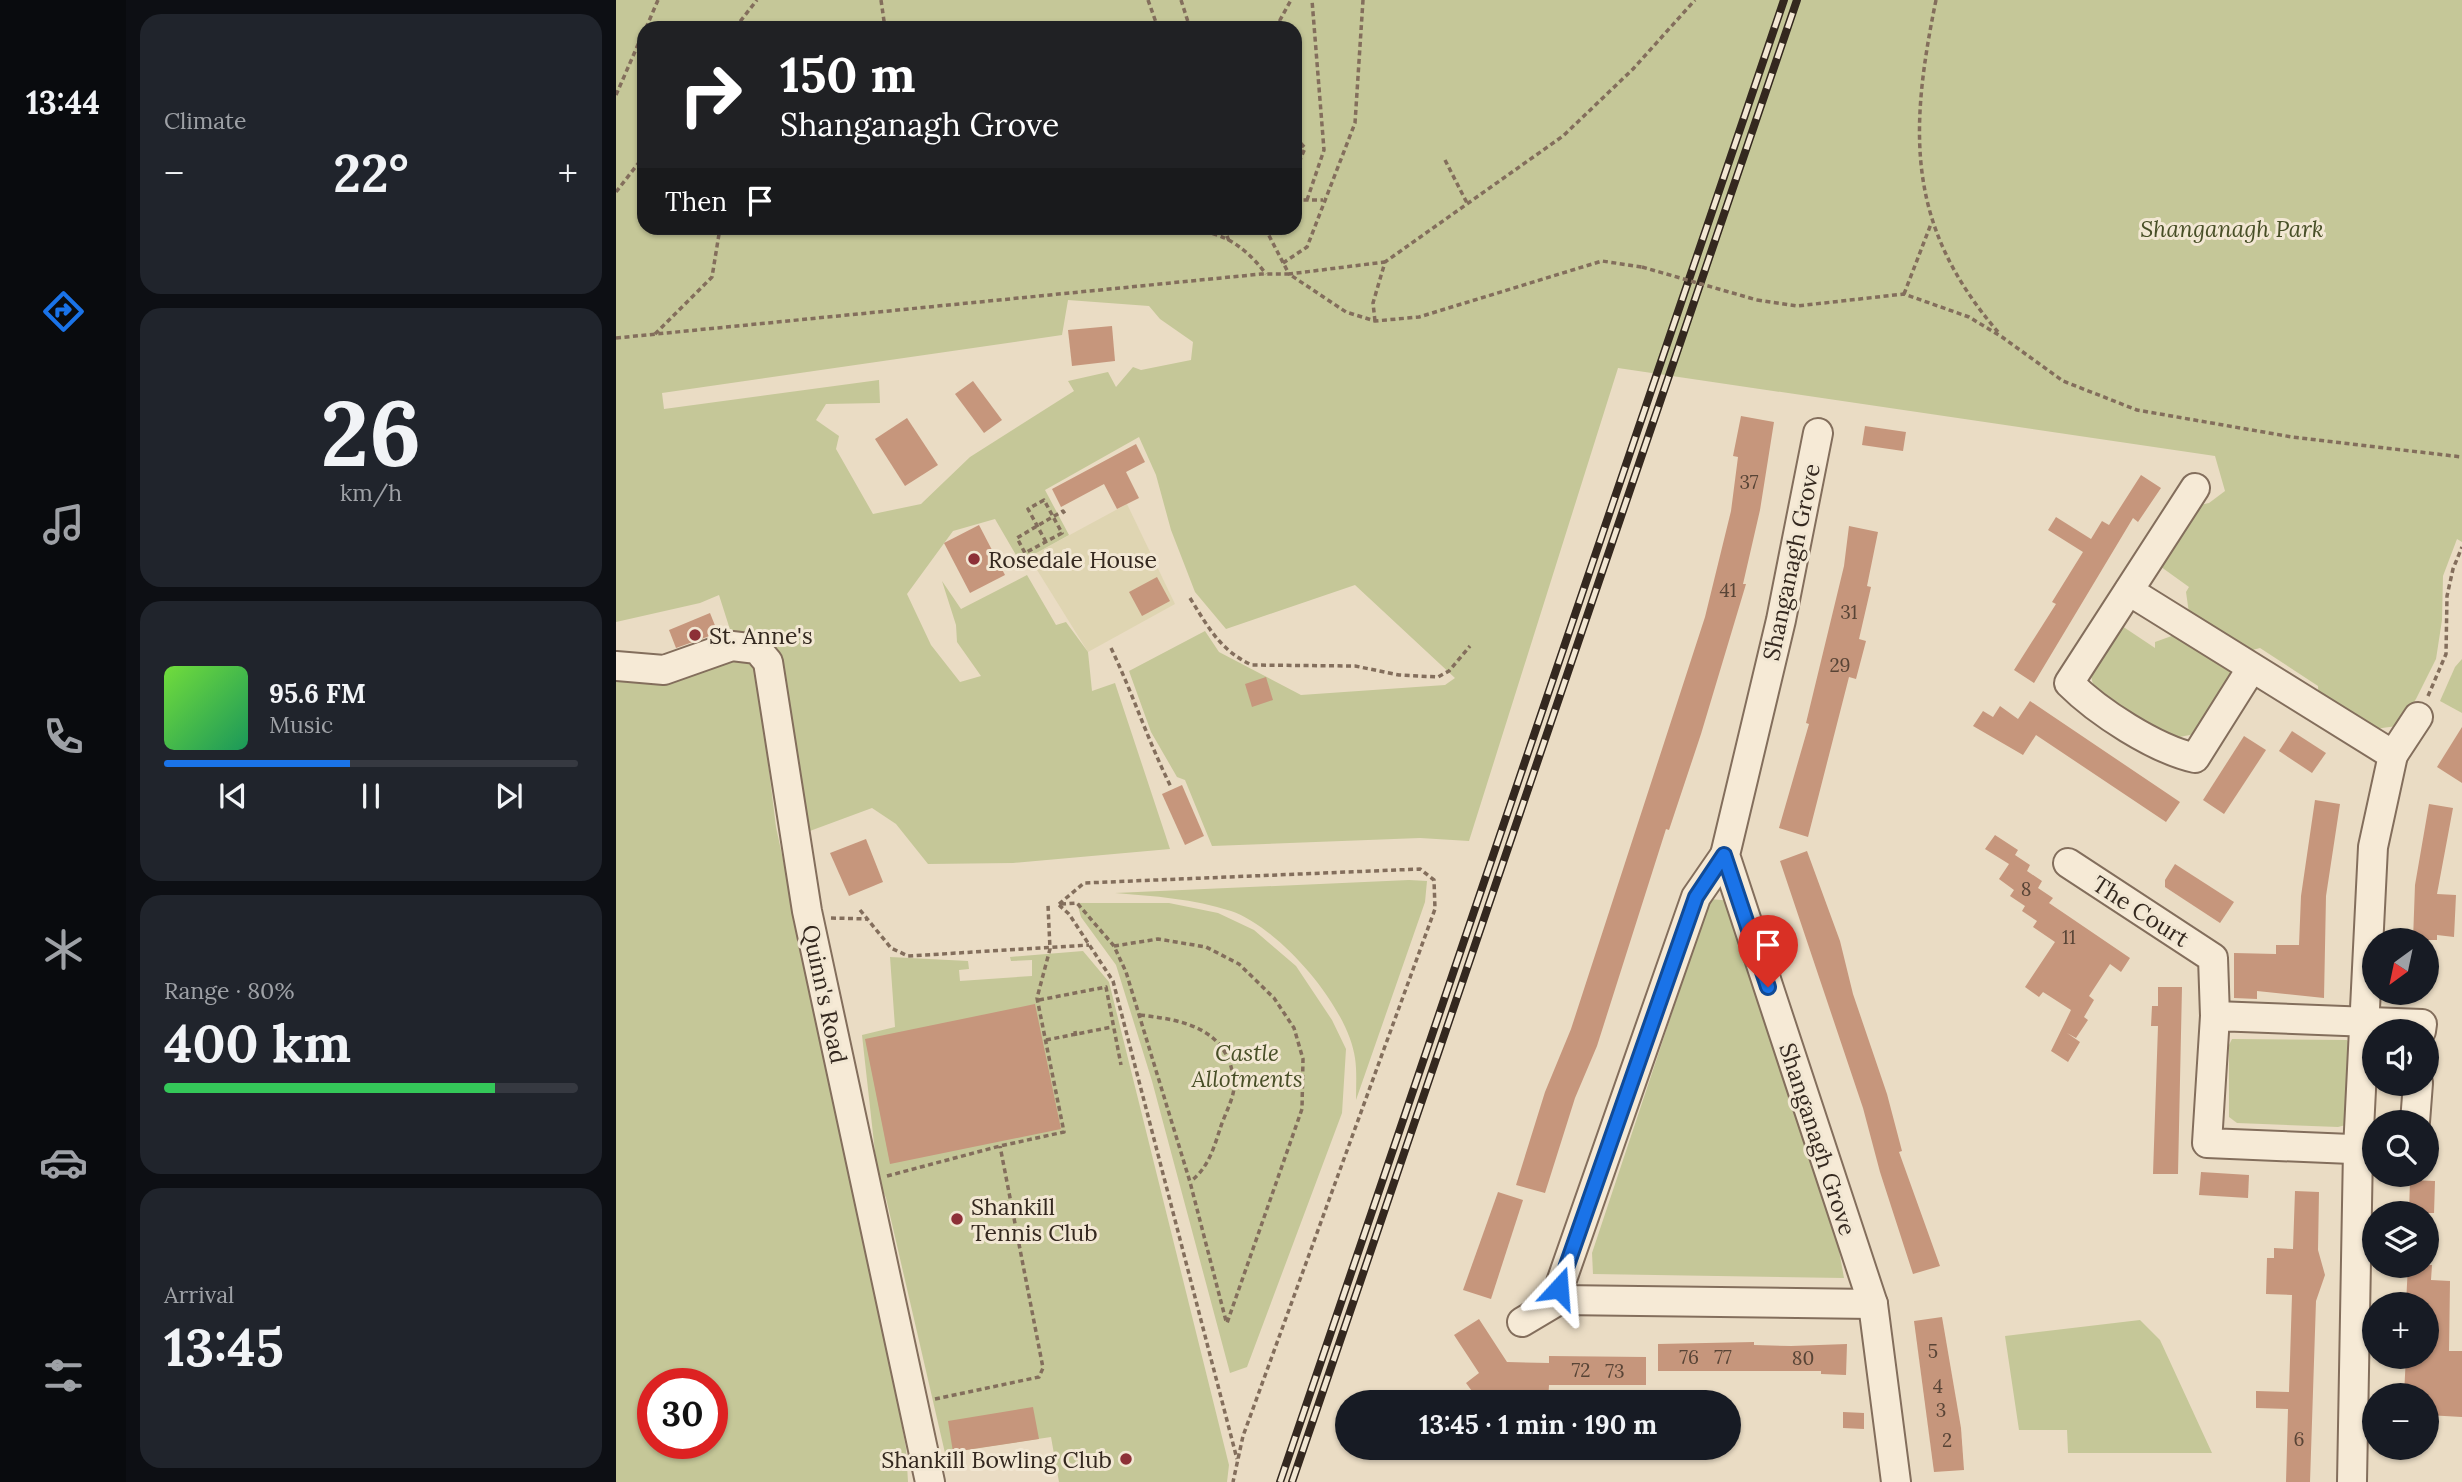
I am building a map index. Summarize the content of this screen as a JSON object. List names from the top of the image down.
{
  "streets": {
    "street": ["Shanganagh Grove", "The Court", "Quinn's Road"]
  },
  "parks": ["Shanganagh Park", "Castle Allotments"],
  "places": [
    "Rosedale House",
    "St. Anne's",
    "Shankill Tennis Club",
    "Shankill Bowling Club"
  ],
  "house_numbers": [
    "37",
    "41",
    "31",
    "29",
    "8",
    "11",
    "5",
    "76",
    "77",
    "80",
    "72",
    "73",
    "4",
    "3",
    "6",
    "2"
  ],
  "north": "bottom left",
  "page": {
    "tabs": "13:44",
    "tile": [
      "Climate",
      ["26", "km/h"],
      ["Range · 80%", "400 km"],
      ["Arrival", "13:45"]
    ],
    "turn": ["150 m", "Shanganagh Grove"],
    "heat": ["−", "22°", "+"],
    "then": "Then",
    "song": ["95.6 FM", "Music"],
    "map_buttons": ["+", "−"],
    "limit": "30",
    "trip": "13:45 · 1 min · 190 m"
  }
}
